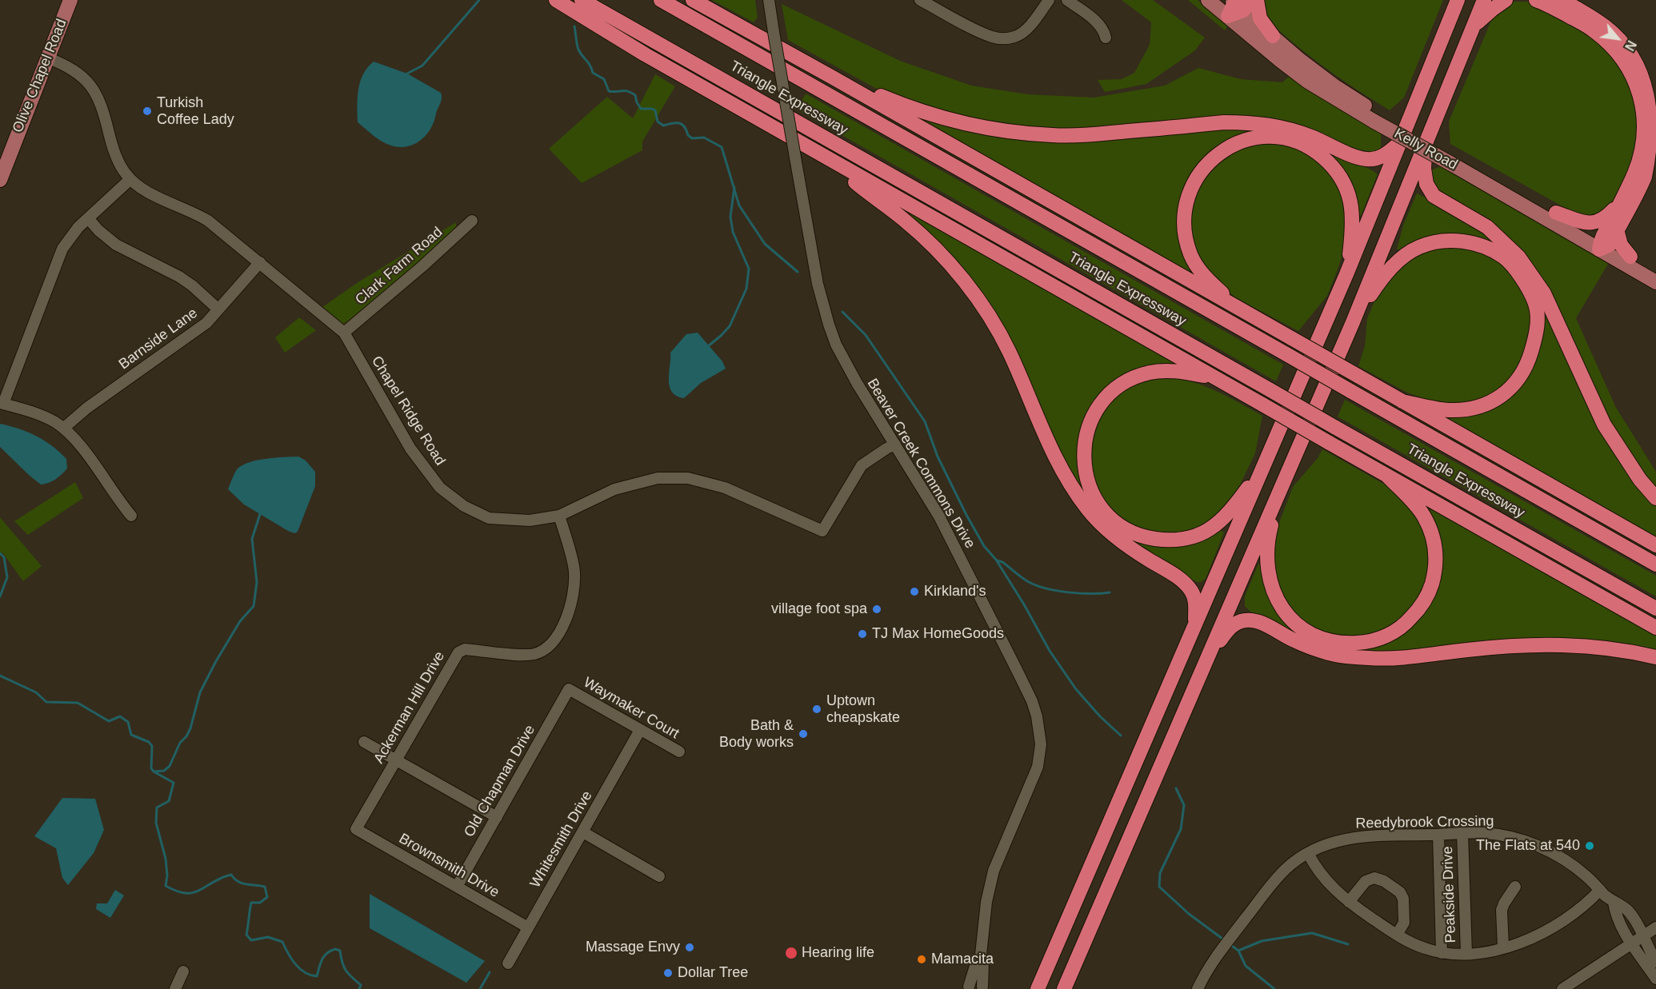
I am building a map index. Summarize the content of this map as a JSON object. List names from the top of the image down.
{
  "streets": {
    "highway": ["Triangle Expressway"],
    "main road": ["Olive Chapel Road", "Kelly Road"],
    "street": [
      "Clark Farm Road",
      "Barnside Lane",
      "Chapel Ridge Road",
      "Beaver Creek Commons Drive",
      "Ackerman Hill Drive",
      "Waymaker Court",
      "Old Chapman Drive",
      "Reedybrook Crossing",
      "Whitesmith Drive",
      "Brownsmith Drive",
      "Peakside Drive"
    ]
  },
  "crossings": [
    ["Olive Chapel Road", "Chapel Ridge Road"],
    ["Clark Farm Road", "Chapel Ridge Road"],
    ["Barnside Lane", "Chapel Ridge Road"],
    ["Chapel Ridge Road", "Beaver Creek Commons Drive"],
    ["Chapel Ridge Road", "Ackerman Hill Drive"],
    ["Ackerman Hill Drive", "Brownsmith Drive"],
    ["Waymaker Court", "Old Chapman Drive"],
    ["Waymaker Court", "Whitesmith Drive"],
    ["Old Chapman Drive", "Brownsmith Drive"],
    ["Reedybrook Crossing", "Peakside Drive"],
    ["Whitesmith Drive", "Brownsmith Drive"]
  ],
  "places": [
    "Turkish Coffee Lady",
    "Kirkland's",
    "village foot spa",
    "TJ Max HomeGoods",
    "Uptown cheapskate",
    "Bath & Body works",
    "The Flats at 540",
    "Massage Envy",
    "Hearing life",
    "Mamacita",
    "Dollar Tree"
  ],
  "north": "bottom right"
}
